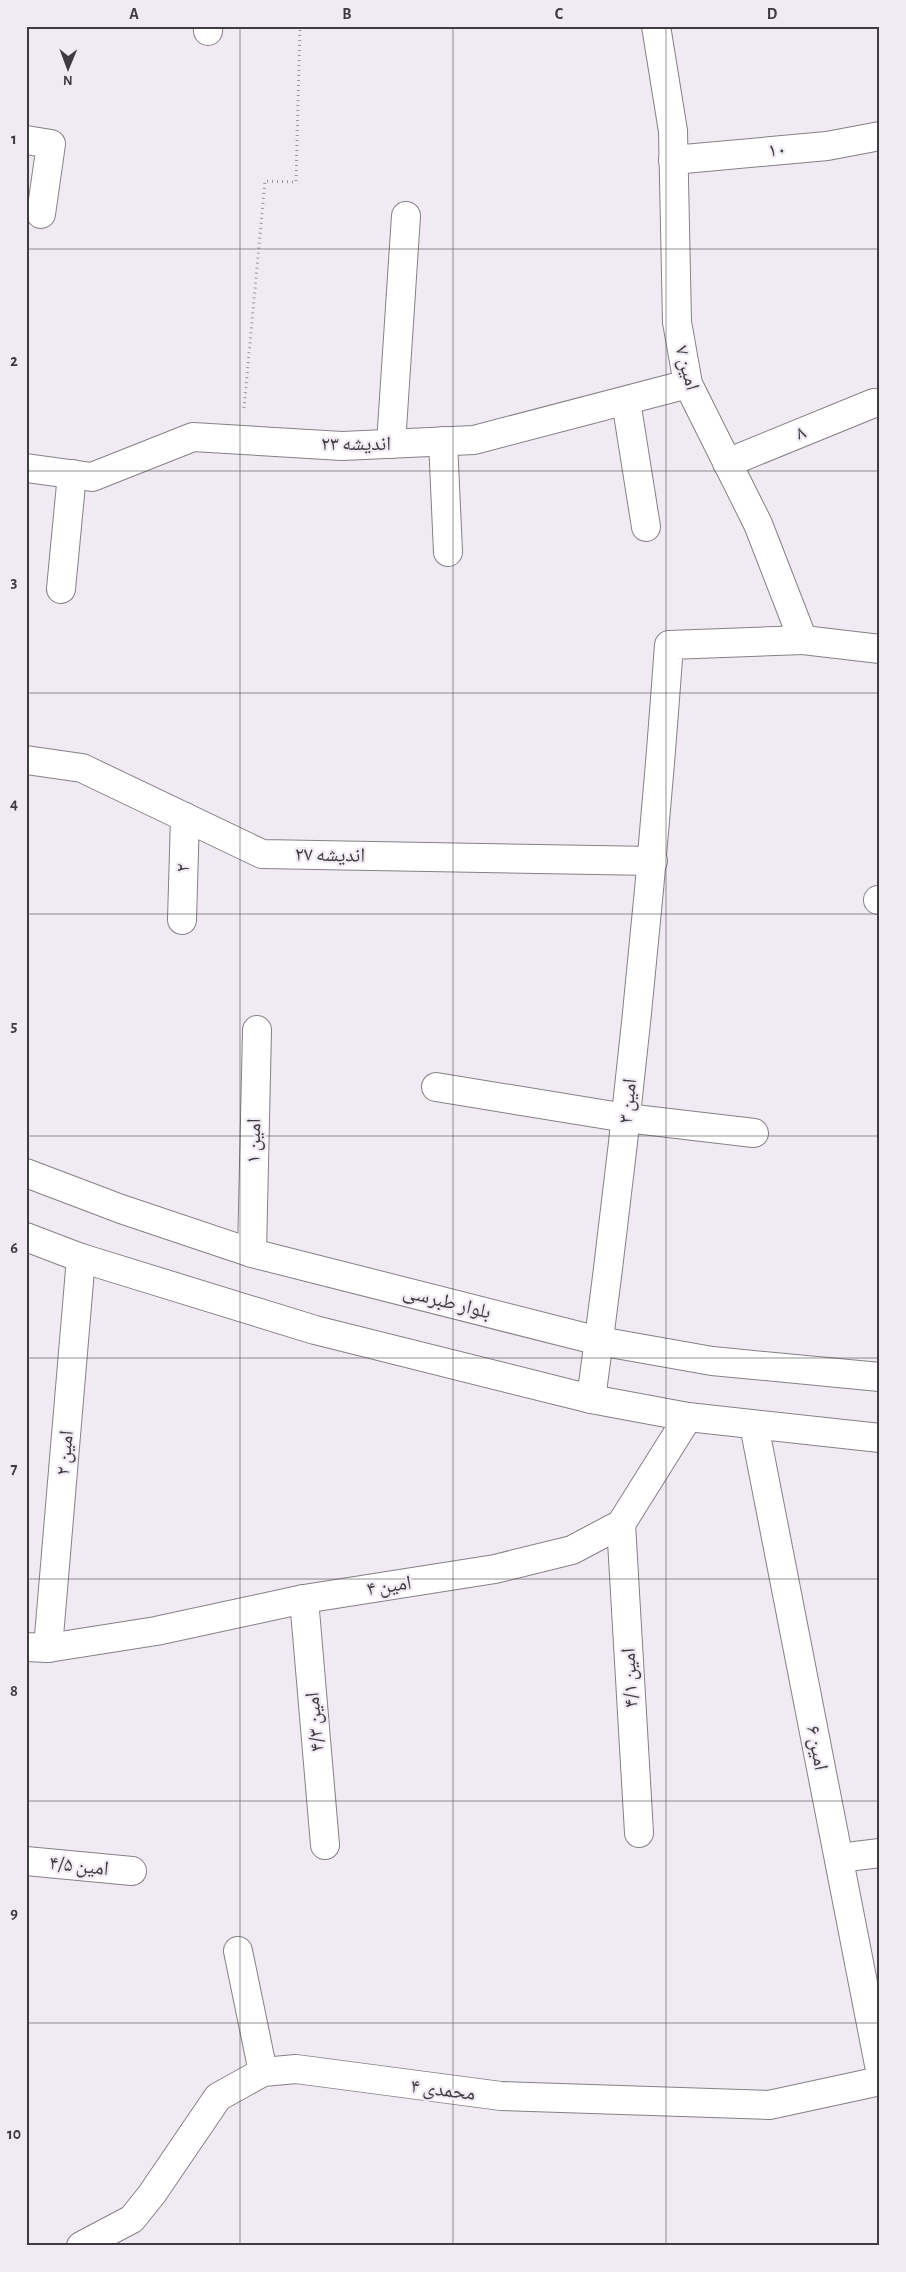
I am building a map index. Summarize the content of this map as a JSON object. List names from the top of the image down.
{
  "streets": {
    "street": [
      "۱۰",
      "امین ۷",
      "۸",
      "اندیشه ۲۳",
      "اندیشه ۲۷",
      "۲",
      "امین ۳",
      "امین ۱",
      "بلوار طبرسی",
      "امین ۲",
      "امین ۴",
      "امین ۴/۱",
      "۴/۳ امین",
      "امین ۶",
      "امین ۴/۵",
      "محمدی ۴"
    ]
  },
  "crossings": [
    ["۱۰", "امین ۷"],
    ["امین ۷", "۸"],
    ["امین ۷", "اندیشه ۲۳"],
    ["امین ۷", "امین ۳"],
    ["اندیشه ۲۷", "۲"],
    ["اندیشه ۲۷", "امین ۳"],
    ["امین ۳", "بلوار طبرسی"],
    ["امین ۱", "بلوار طبرسی"],
    ["امین ۲", "امین ۴"],
    ["امین ۴", "امین ۴/۱"],
    ["امین ۴", "۴/۳ امین"]
  ],
  "north": "bottom",
  "grid": {
    "columns": [
      "A",
      "B",
      "C",
      "D"
    ],
    "rows": [
      "1",
      "2",
      "3",
      "4",
      "5",
      "6",
      "7",
      "8",
      "9",
      "10"
    ]
  }
}
